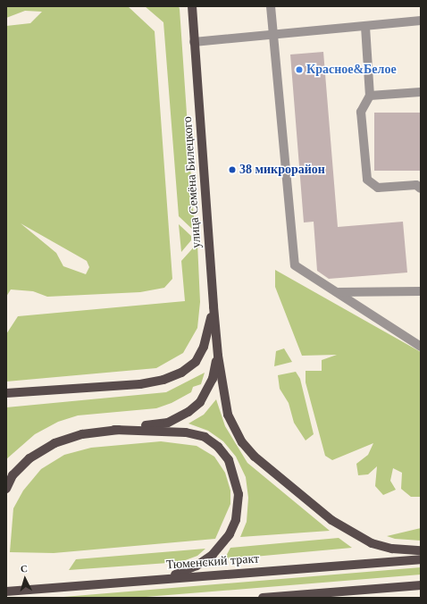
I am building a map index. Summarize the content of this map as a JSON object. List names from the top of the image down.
{
  "streets": {
    "main road": ["улица Семёна Билецкого", "Тюменский тракт"]
  },
  "places": ["Красное&Белое", "38 микрорайон"],
  "north": "top"
}
